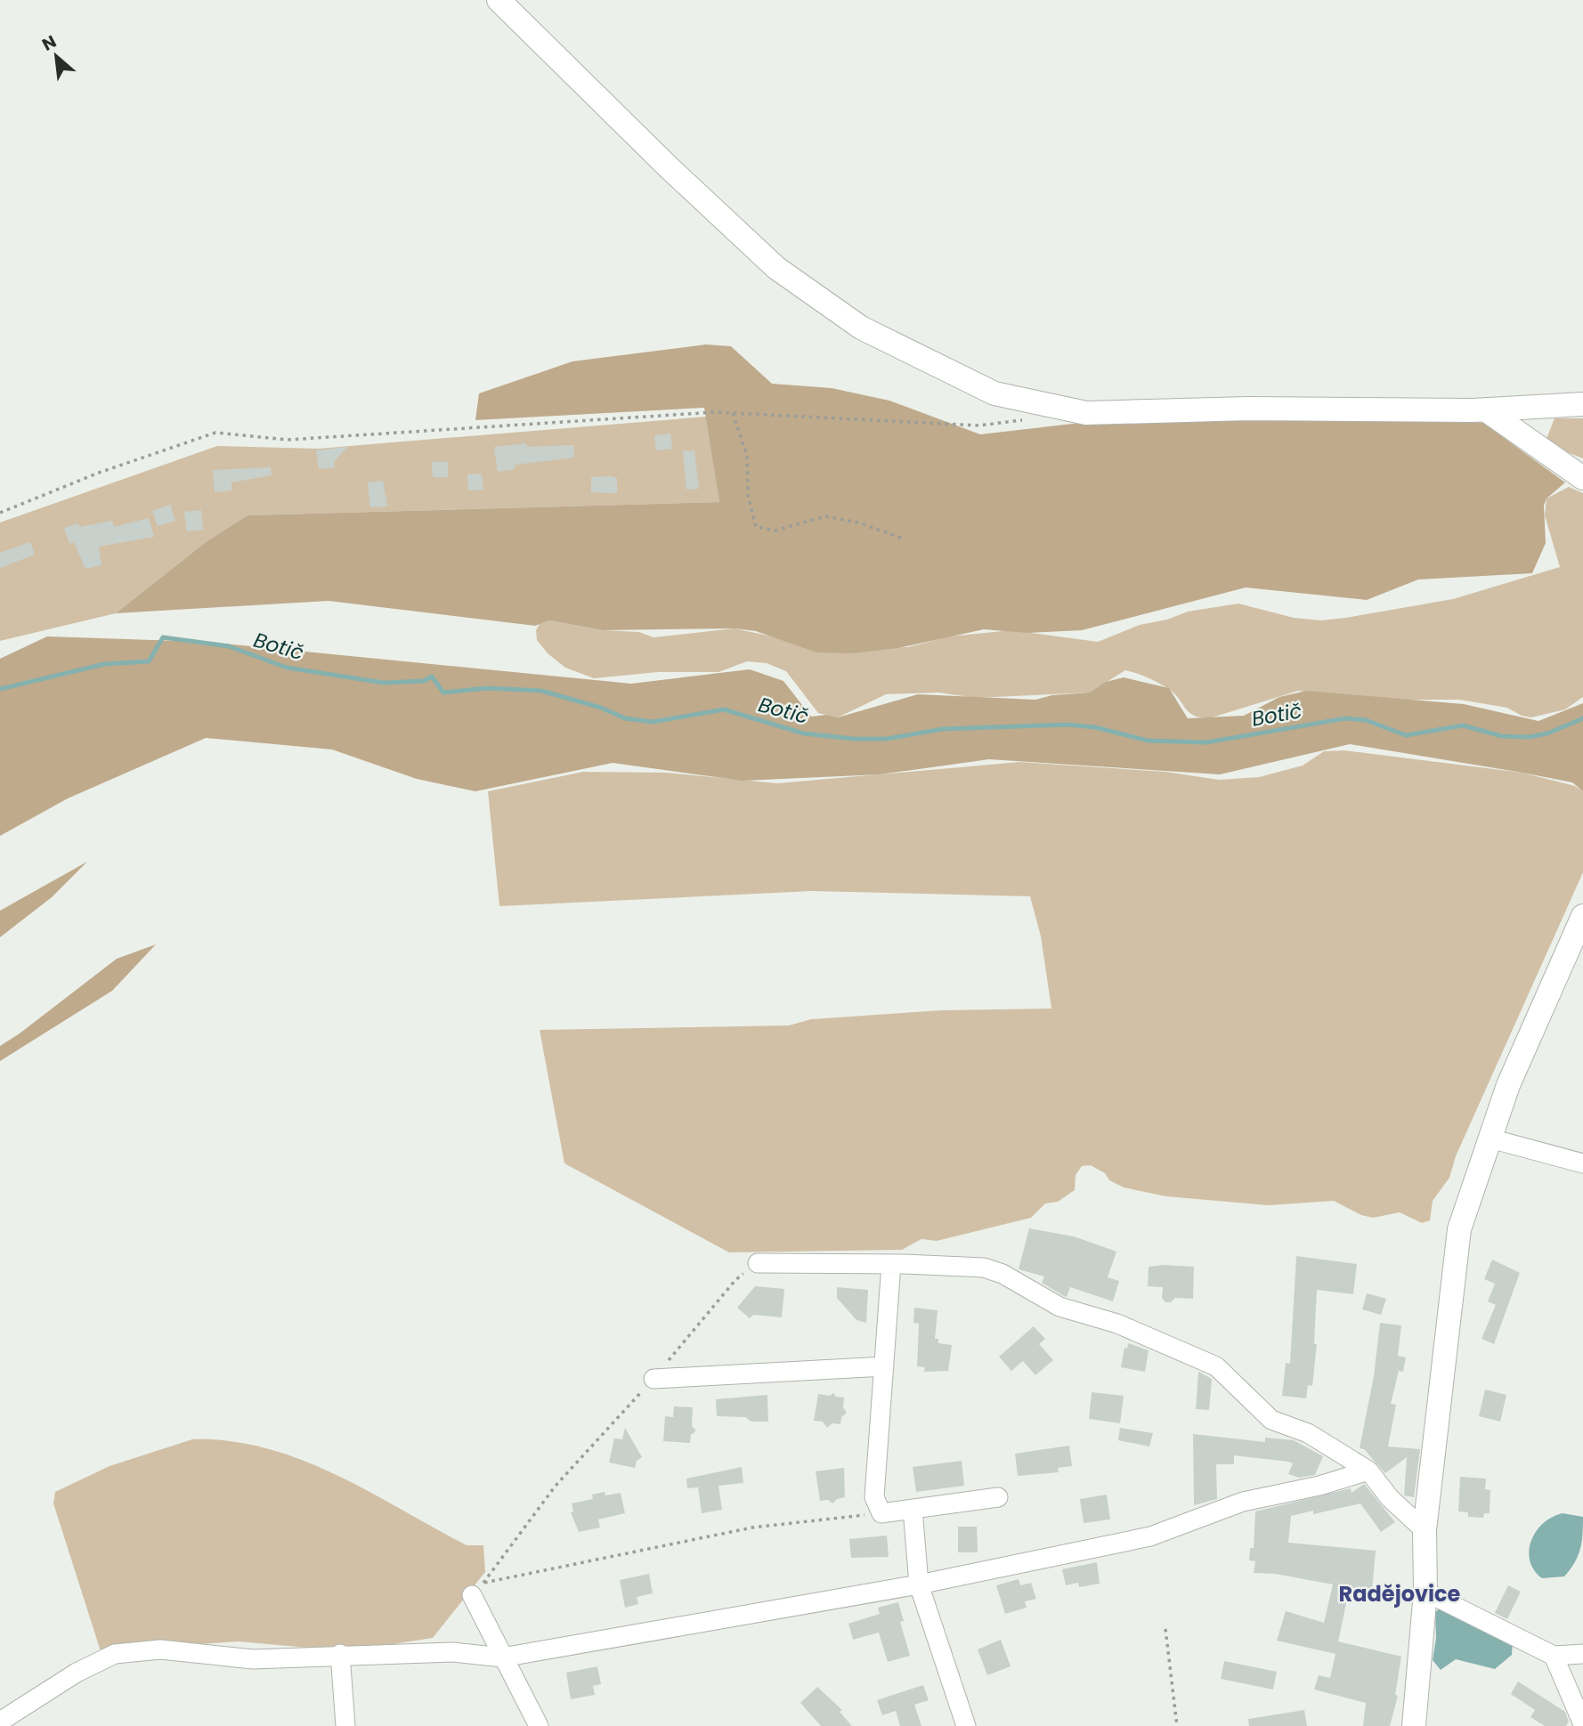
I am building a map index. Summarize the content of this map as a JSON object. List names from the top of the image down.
{
  "districts": ["Radějovice"],
  "water": ["Botič"],
  "north": "top left"
}
